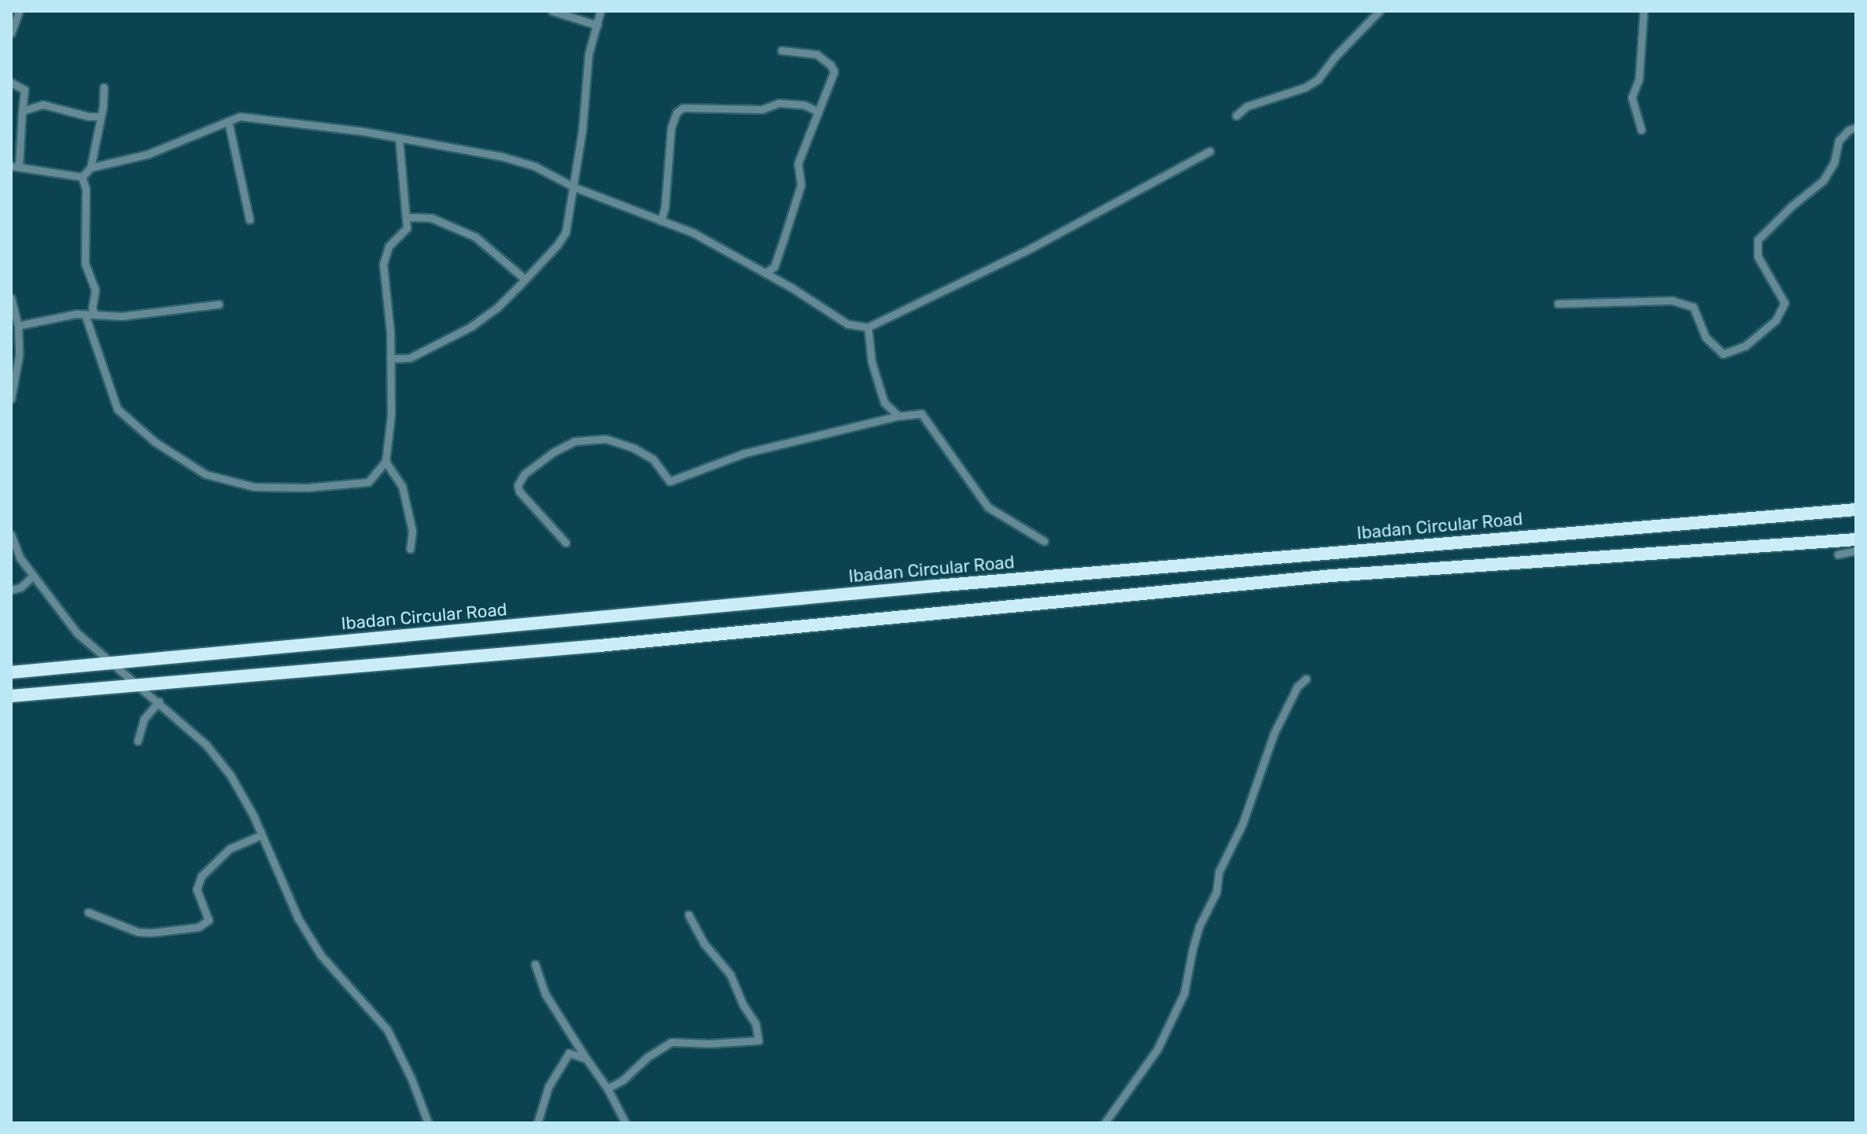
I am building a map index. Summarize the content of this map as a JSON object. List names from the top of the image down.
{
  "streets": {
    "highway": ["Ibadan Circular Road"]
  }
}
